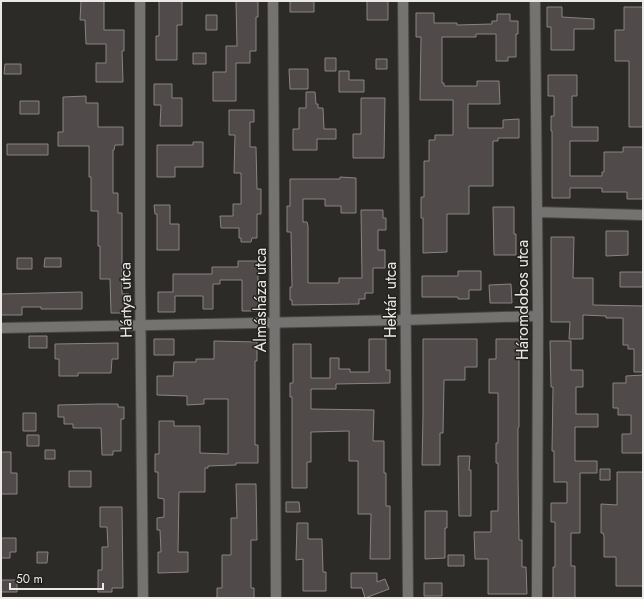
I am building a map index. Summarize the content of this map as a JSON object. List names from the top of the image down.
{
  "streets": {
    "street": [
      "Hártya utca",
      "Almásháza utca",
      "Hektár utca",
      "Háromdobos utca"
    ]
  },
  "scale_bar": "50 m"
}
